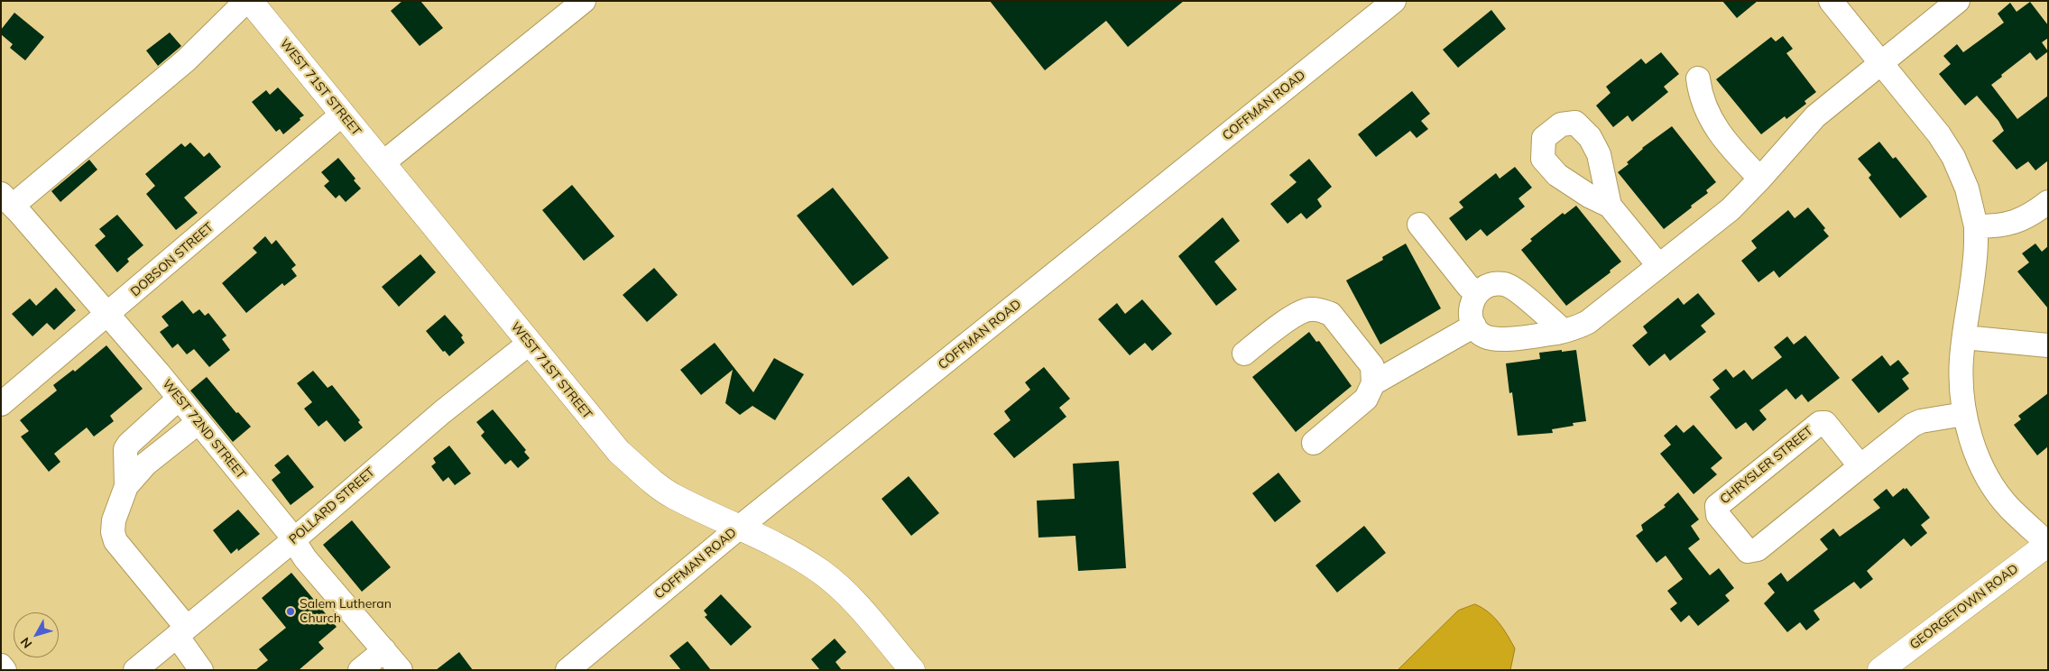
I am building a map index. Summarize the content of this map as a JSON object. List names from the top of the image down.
{
  "streets": {
    "main road": ["WEST 71ST STREET", "GEORGETOWN ROAD"],
    "street": [
      "COFFMAN ROAD",
      "DOBSON STREET",
      "WEST 72ND STREET",
      "CHRYSLER STREET",
      "POLLARD STREET"
    ]
  },
  "crossings": [
    ["WEST 71ST STREET", "COFFMAN ROAD"],
    ["WEST 71ST STREET", "DOBSON STREET"],
    ["WEST 71ST STREET", "POLLARD STREET"],
    ["DOBSON STREET", "WEST 72ND STREET"],
    ["WEST 72ND STREET", "POLLARD STREET"]
  ],
  "places": ["Salem Lutheran Church"],
  "north": "bottom left"
}
